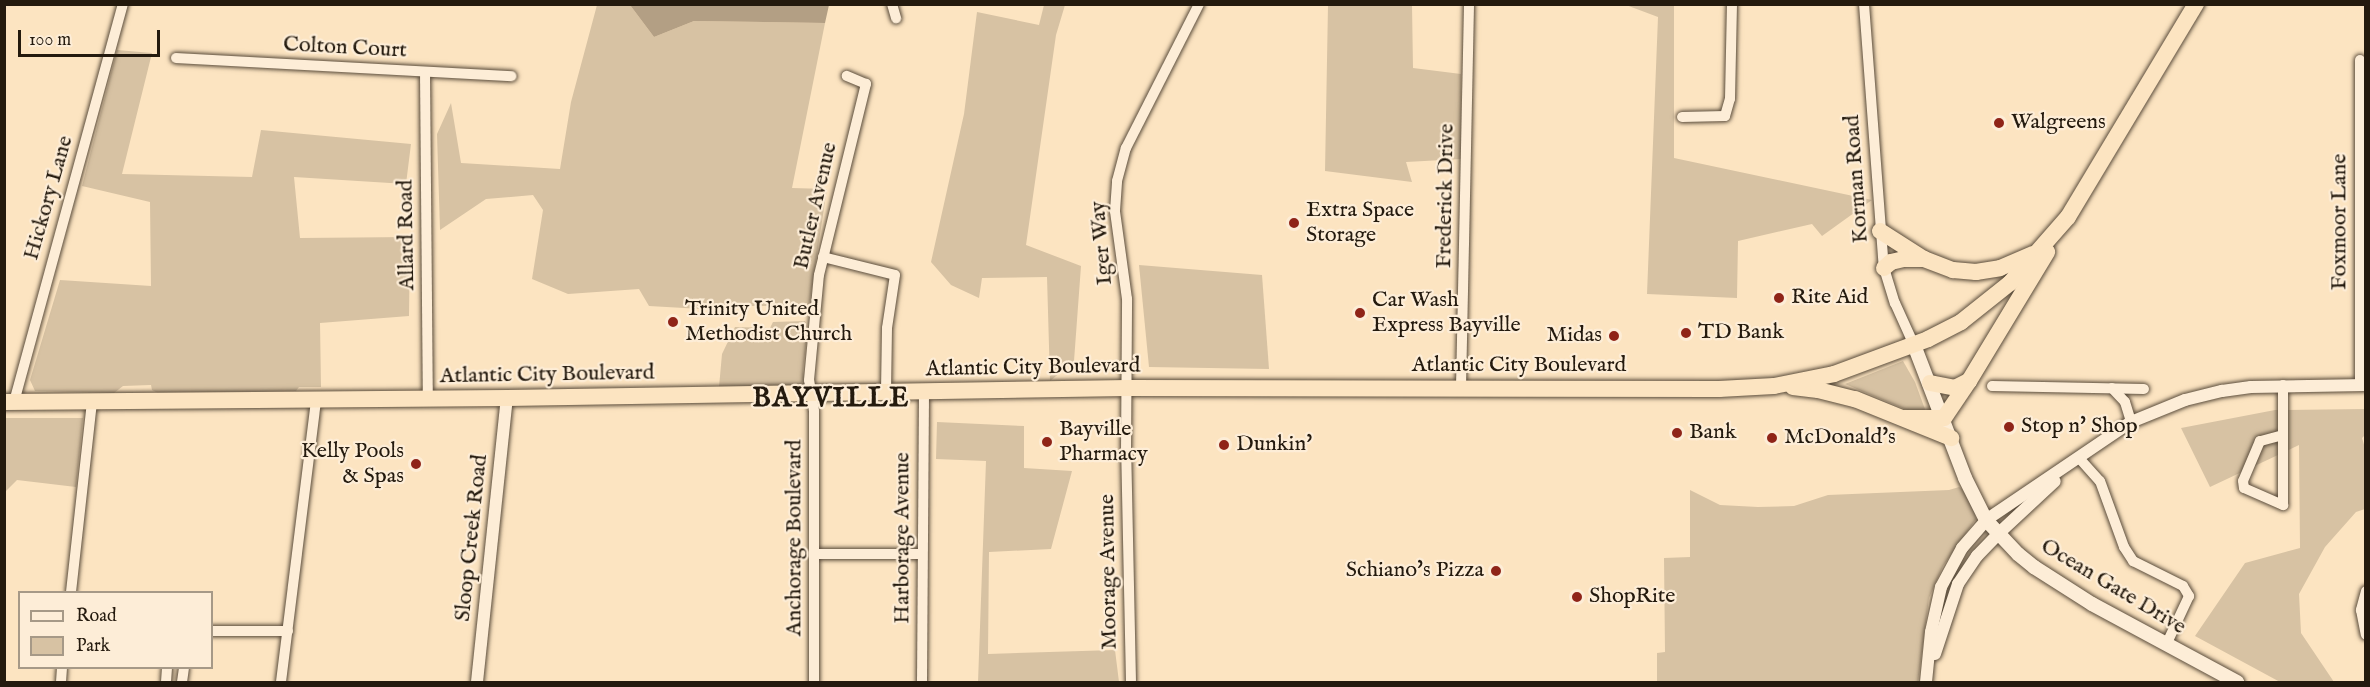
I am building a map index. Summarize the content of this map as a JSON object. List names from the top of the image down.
{
  "streets": {
    "highway": ["Atlantic City Boulevard"],
    "main road": ["Ocean Gate Drive"],
    "street": [
      "Colton Court",
      "Korman Road",
      "Frederick Drive",
      "Hickory Lane",
      "Butler Avenue",
      "Foxmoor Lane",
      "Allard Road",
      "Iger Way",
      "Sloop Creek Road",
      "Anchorage Boulevard",
      "Harborage Avenue",
      "Moorage Avenue"
    ]
  },
  "crossings": [
    ["Colton Court", "Allard Road"],
    ["Korman Road", "Ocean Gate Drive"],
    ["Frederick Drive", "Atlantic City Boulevard"],
    ["Hickory Lane", "Atlantic City Boulevard"],
    ["Butler Avenue", "Atlantic City Boulevard"],
    ["Butler Avenue", "Anchorage Boulevard"],
    ["Allard Road", "Atlantic City Boulevard"],
    ["Iger Way", "Atlantic City Boulevard"],
    ["Iger Way", "Moorage Avenue"],
    ["Atlantic City Boulevard", "Sloop Creek Road"],
    ["Atlantic City Boulevard", "Anchorage Boulevard"],
    ["Atlantic City Boulevard", "Harborage Avenue"],
    ["Atlantic City Boulevard", "Moorage Avenue"]
  ],
  "districts": ["BAYVILLE"],
  "places": [
    "Walgreens",
    "Extra Space Storage",
    "Rite Aid",
    "Car Wash Express Bayville",
    "Trinity United Methodist Church",
    "TD Bank",
    "Midas",
    "Stop n' Shop",
    "Bank",
    "McDonald's",
    "Bayville Pharmacy",
    "Dunkin'",
    "Kelly Pools & Spas",
    "Schiano's Pizza",
    "ShopRite"
  ],
  "legend": ["Road", "Park"],
  "scale_bar": "100 m"
}
